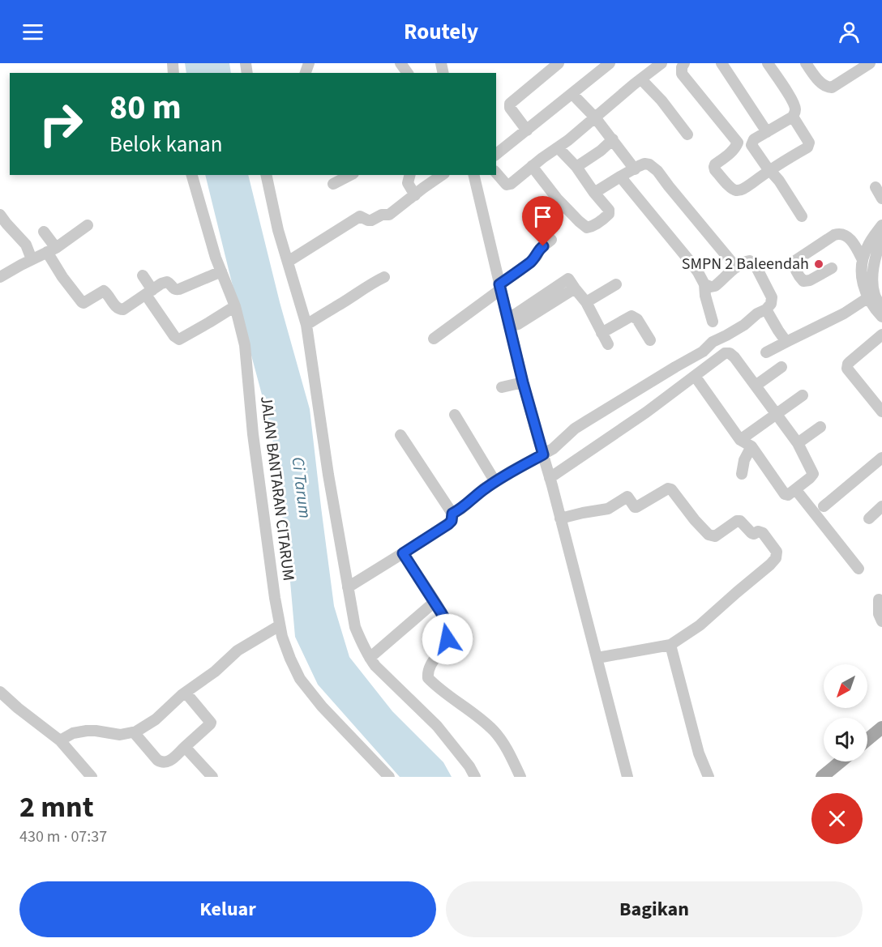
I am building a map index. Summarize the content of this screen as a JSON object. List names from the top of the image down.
{
  "streets": {
    "street": ["JALAN BANTARAN CITARUM"]
  },
  "water": ["Ci Tarum"],
  "places": ["SMPN 2 Baleendah"],
  "north": "bottom left",
  "page": {
    "header": "Routely",
    "turn": ["80 m", "Belok kanan"],
    "heading": ["2 mnt", "430 m · 07:37"],
    "buttons": ["Keluar", "Bagikan"]
  }
}
